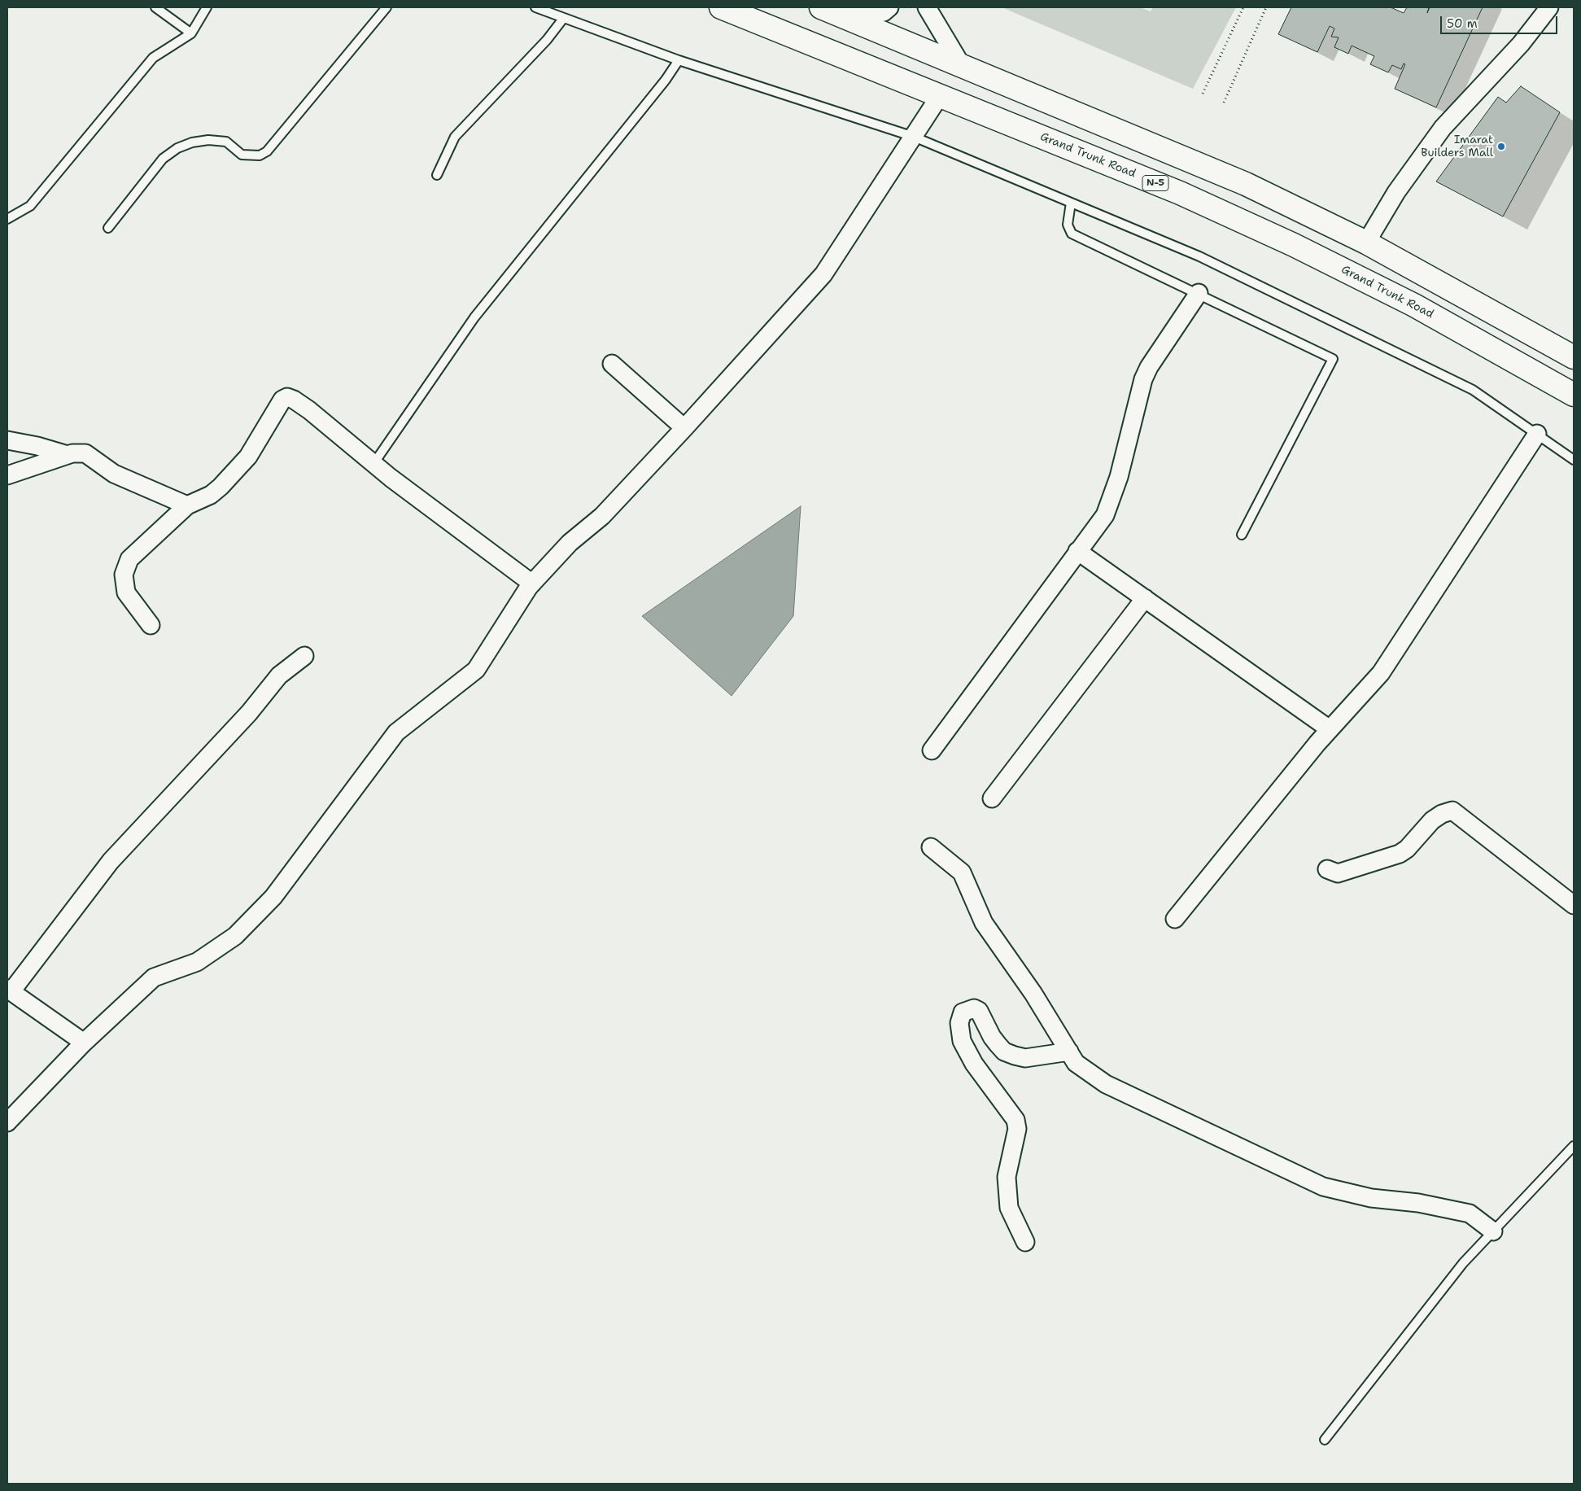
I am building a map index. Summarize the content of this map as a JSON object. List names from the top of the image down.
{
  "streets": {
    "highway": ["Grand Trunk Road", "N-5"]
  },
  "places": ["Imarat Builders Mall"],
  "scale_bar": "50 m"
}
